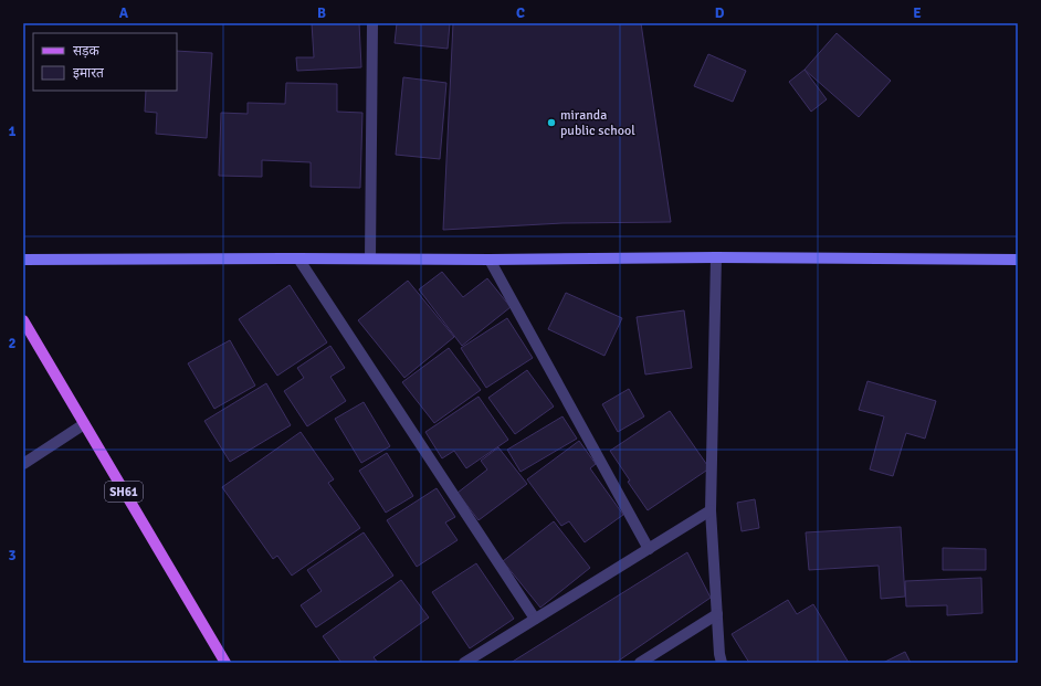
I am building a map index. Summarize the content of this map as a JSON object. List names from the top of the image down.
{
  "streets": {
    "main road": ["SH61"]
  },
  "places": ["miranda public school"],
  "legend": ["सड़क", "इमारत"],
  "grid": {
    "columns": [
      "A",
      "B",
      "C",
      "D",
      "E"
    ],
    "rows": ["1", "2", "3"]
  }
}
